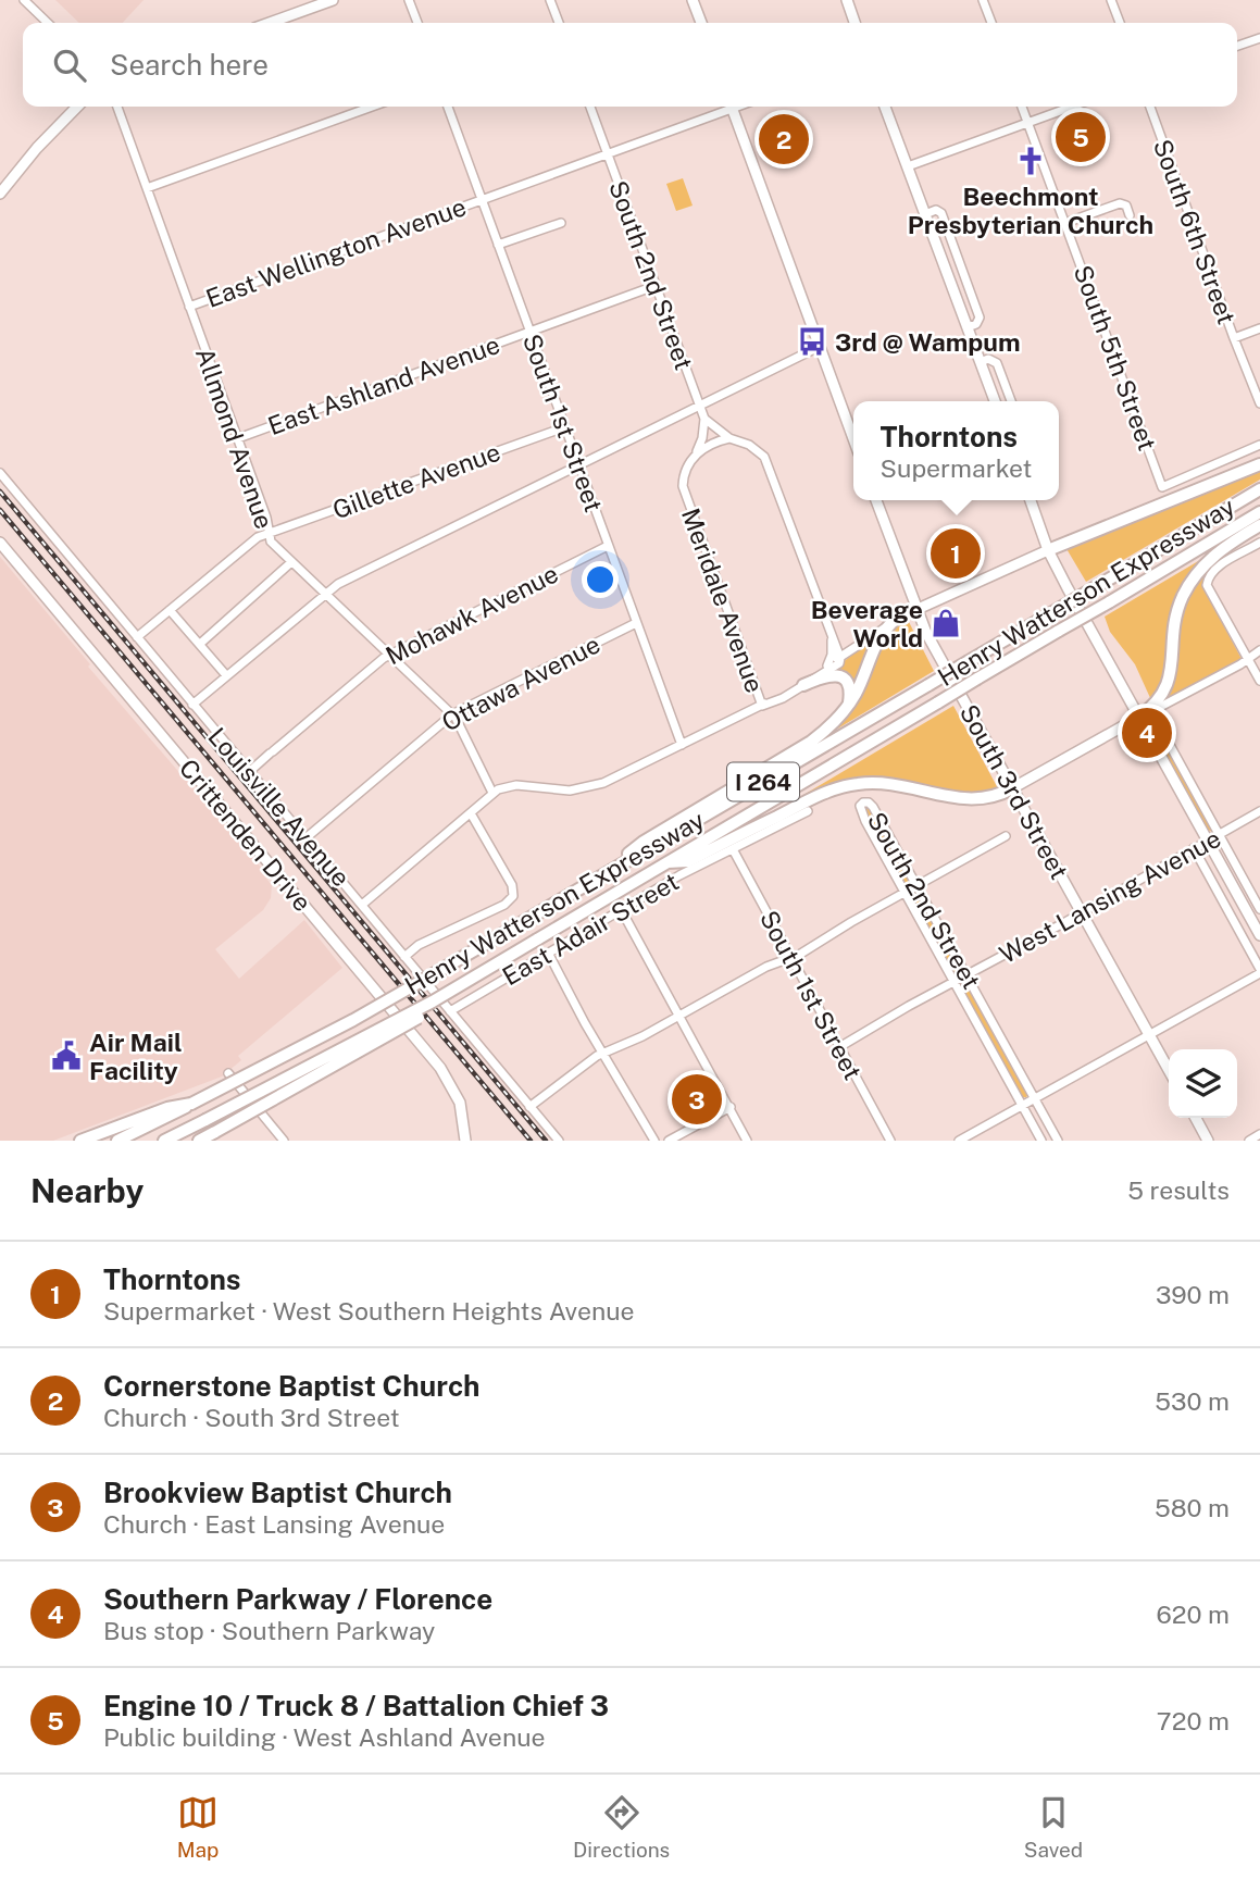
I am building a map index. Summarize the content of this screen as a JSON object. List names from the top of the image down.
{
  "streets": {
    "highway": ["Henry Watterson Expressway", "I 264"],
    "main road": ["South 3rd Street", "Crittenden Drive"],
    "street": [
      "South 6th Street",
      "East Wellington Avenue",
      "South 2nd Street",
      "South 5th Street",
      "East Ashland Avenue",
      "South 1st Street",
      "Allmond Avenue",
      "Gillette Avenue",
      "Meridale Avenue",
      "Mohawk Avenue",
      "Ottawa Avenue",
      "Louisville Avenue",
      "West Lansing Avenue",
      "East Adair Street"
    ]
  },
  "crossings": [
    ["East Wellington Avenue", "South 2nd Street"],
    ["East Wellington Avenue", "South 1st Street"],
    ["East Wellington Avenue", "Allmond Avenue"],
    ["South 2nd Street", "East Ashland Avenue"],
    ["South 2nd Street", "Meridale Avenue"],
    ["South 2nd Street", "West Lansing Avenue"],
    ["East Ashland Avenue", "South 1st Street"],
    ["East Ashland Avenue", "Allmond Avenue"],
    ["South 1st Street", "Gillette Avenue"],
    ["South 1st Street", "Mohawk Avenue"],
    ["South 1st Street", "Ottawa Avenue"],
    ["South 1st Street", "West Lansing Avenue"],
    ["South 1st Street", "East Adair Street"],
    ["Allmond Avenue", "Gillette Avenue"],
    ["Allmond Avenue", "Mohawk Avenue"],
    ["Allmond Avenue", "Ottawa Avenue"],
    ["Gillette Avenue", "Louisville Avenue"],
    ["Mohawk Avenue", "Louisville Avenue"],
    ["Ottawa Avenue", "Louisville Avenue"],
    ["South 3rd Street", "West Lansing Avenue"],
    ["Louisville Avenue", "East Adair Street"]
  ],
  "places": {
    "church": ["Beechmont Presbyterian Church"],
    "bus stop": ["3rd @ Wampum"],
    "shop": ["Beverage World"],
    "public building": ["Air Mail Facility"]
  },
  "page": {
    "search": "Search here",
    "pins": [
      "5",
      "2",
      "1",
      "4",
      "3"
    ],
    "popup": ["Thorntons", "Supermarket"],
    "heading": ["Nearby", "5 results"],
    "list": [
      {
        "mark": "1",
        "name": "Thorntons",
        "note": "Supermarket · West Southern Heights Avenue",
        "value": "390 m"
      },
      {
        "mark": "2",
        "name": "Cornerstone Baptist Church",
        "note": "Church · South 3rd Street",
        "value": "530 m"
      },
      {
        "mark": "3",
        "name": "Brookview Baptist Church",
        "note": "Church · East Lansing Avenue",
        "value": "580 m"
      },
      {
        "mark": "4",
        "name": "Southern Parkway / Florence",
        "note": "Bus stop · Southern Parkway",
        "value": "620 m"
      },
      {
        "mark": "5",
        "name": "Engine 10 / Truck 8 / Battalion Chief 3",
        "note": "Public building · West Ashland Avenue",
        "value": "720 m"
      }
    ],
    "nav": ["Map", "Directions", "Saved"]
  }
}
